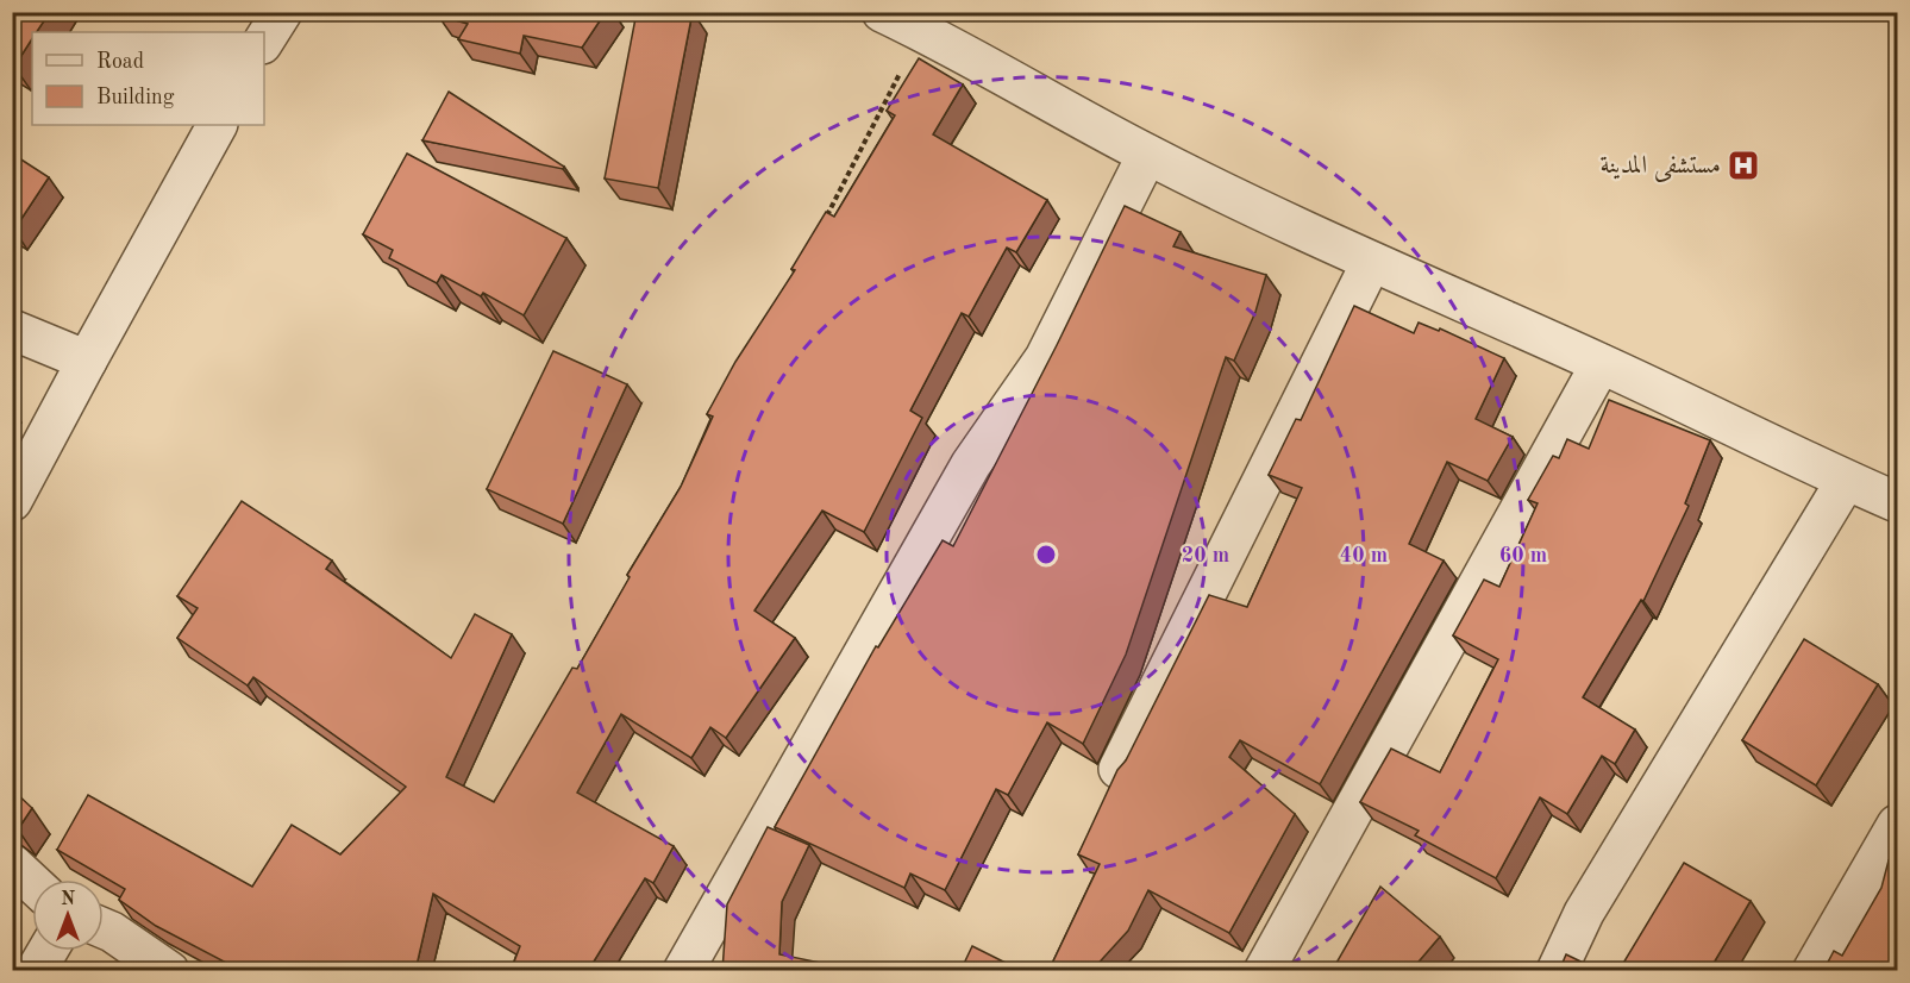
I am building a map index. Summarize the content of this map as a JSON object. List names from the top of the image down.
{
  "places": {
    "hospital": ["مستشفى المدينة"]
  },
  "legend": ["Road", "Building"],
  "north": "top",
  "rings": ["20 m", "40 m", "60 m"]
}
